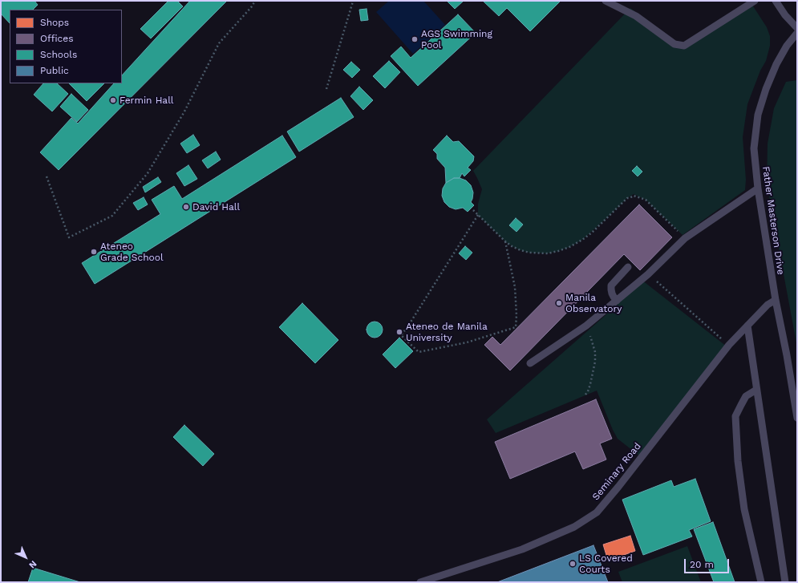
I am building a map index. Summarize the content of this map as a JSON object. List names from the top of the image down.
{
  "streets": {
    "lane": ["Father Masterson Drive", "Seminary Road"]
  },
  "crossings": [
    ["Father Masterson Drive", "Seminary Road"]
  ],
  "places": [
    "AGS Swimming Pool",
    "Fermin Hall",
    "David Hall",
    "Ateneo Grade School",
    "Manila Observatory",
    "Ateneo de Manila University",
    "LS Covered Courts"
  ],
  "legend": [
    "Shops",
    "Offices",
    "Schools",
    "Public"
  ],
  "scale_bar": "20 m",
  "north": "bottom right"
}
